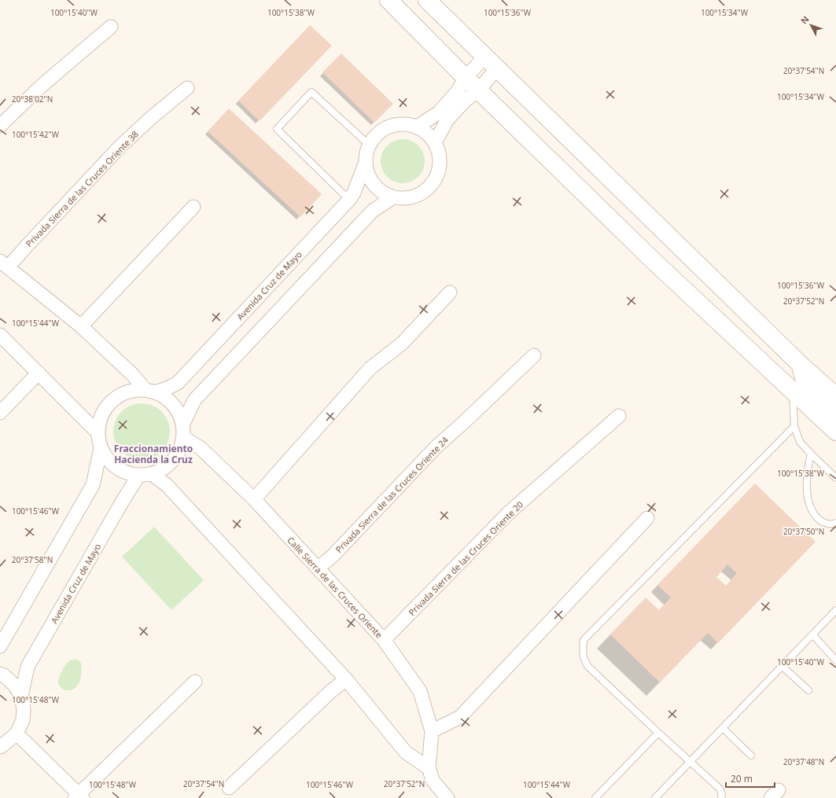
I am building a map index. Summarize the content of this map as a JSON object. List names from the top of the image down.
{
  "streets": {
    "street": [
      "Privada Sierra de las Cruces Oriente 38",
      "Avenida Cruz de Mayo",
      "Privada Sierra de las Cruces Oriente 24",
      "Privada Sierra de las Cruces Oriente 20",
      "Calle Sierra de las Cruces Oriente"
    ]
  },
  "crossings": [
    ["Avenida Cruz de Mayo", "Calle Sierra de las Cruces Oriente"],
    ["Privada Sierra de las Cruces Oriente 24", "Calle Sierra de las Cruces Oriente"],
    ["Privada Sierra de las Cruces Oriente 20", "Calle Sierra de las Cruces Oriente"]
  ],
  "districts": ["Fraccionamiento Hacienda la Cruz"],
  "scale_bar": "20 m",
  "north": "top left",
  "coordinates": [
    "100°15'40\"W",
    "100°15'36\"W",
    "100°15'38\"W",
    "100°15'34\"W",
    "20°37'54\"N",
    "20°38'02\"N",
    "100°15'42\"W",
    "20°37'52\"N",
    "100°15'44\"W",
    "100°15'46\"W",
    "20°37'50\"N",
    "20°37'58\"N",
    "100°15'48\"W",
    "20°37'48\"N"
  ]
}
